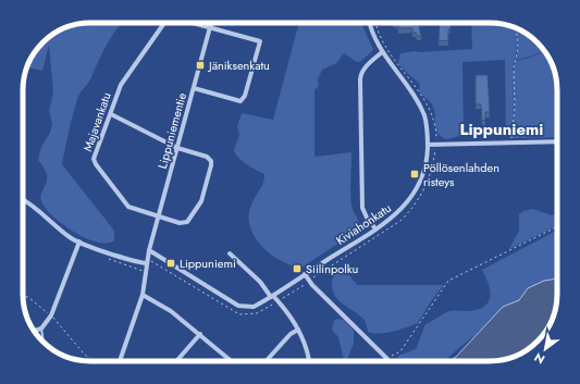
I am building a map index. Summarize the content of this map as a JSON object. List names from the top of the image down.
{
  "streets": {
    "street": ["Majavankatu", "Lippuniementie", "Kiviahonkatu"]
  },
  "crossings": [
    ["Majavankatu", "Lippuniementie"],
    ["Lippuniementie", "Kiviahonkatu"]
  ],
  "districts": ["Lippuniemi"],
  "places": {
    "transit": [
      "Jäniksenkatu",
      "Pöllösenlahden risteys",
      "Lippuniemi",
      "Siilinpolku"
    ]
  },
  "north": "bottom left"
}
